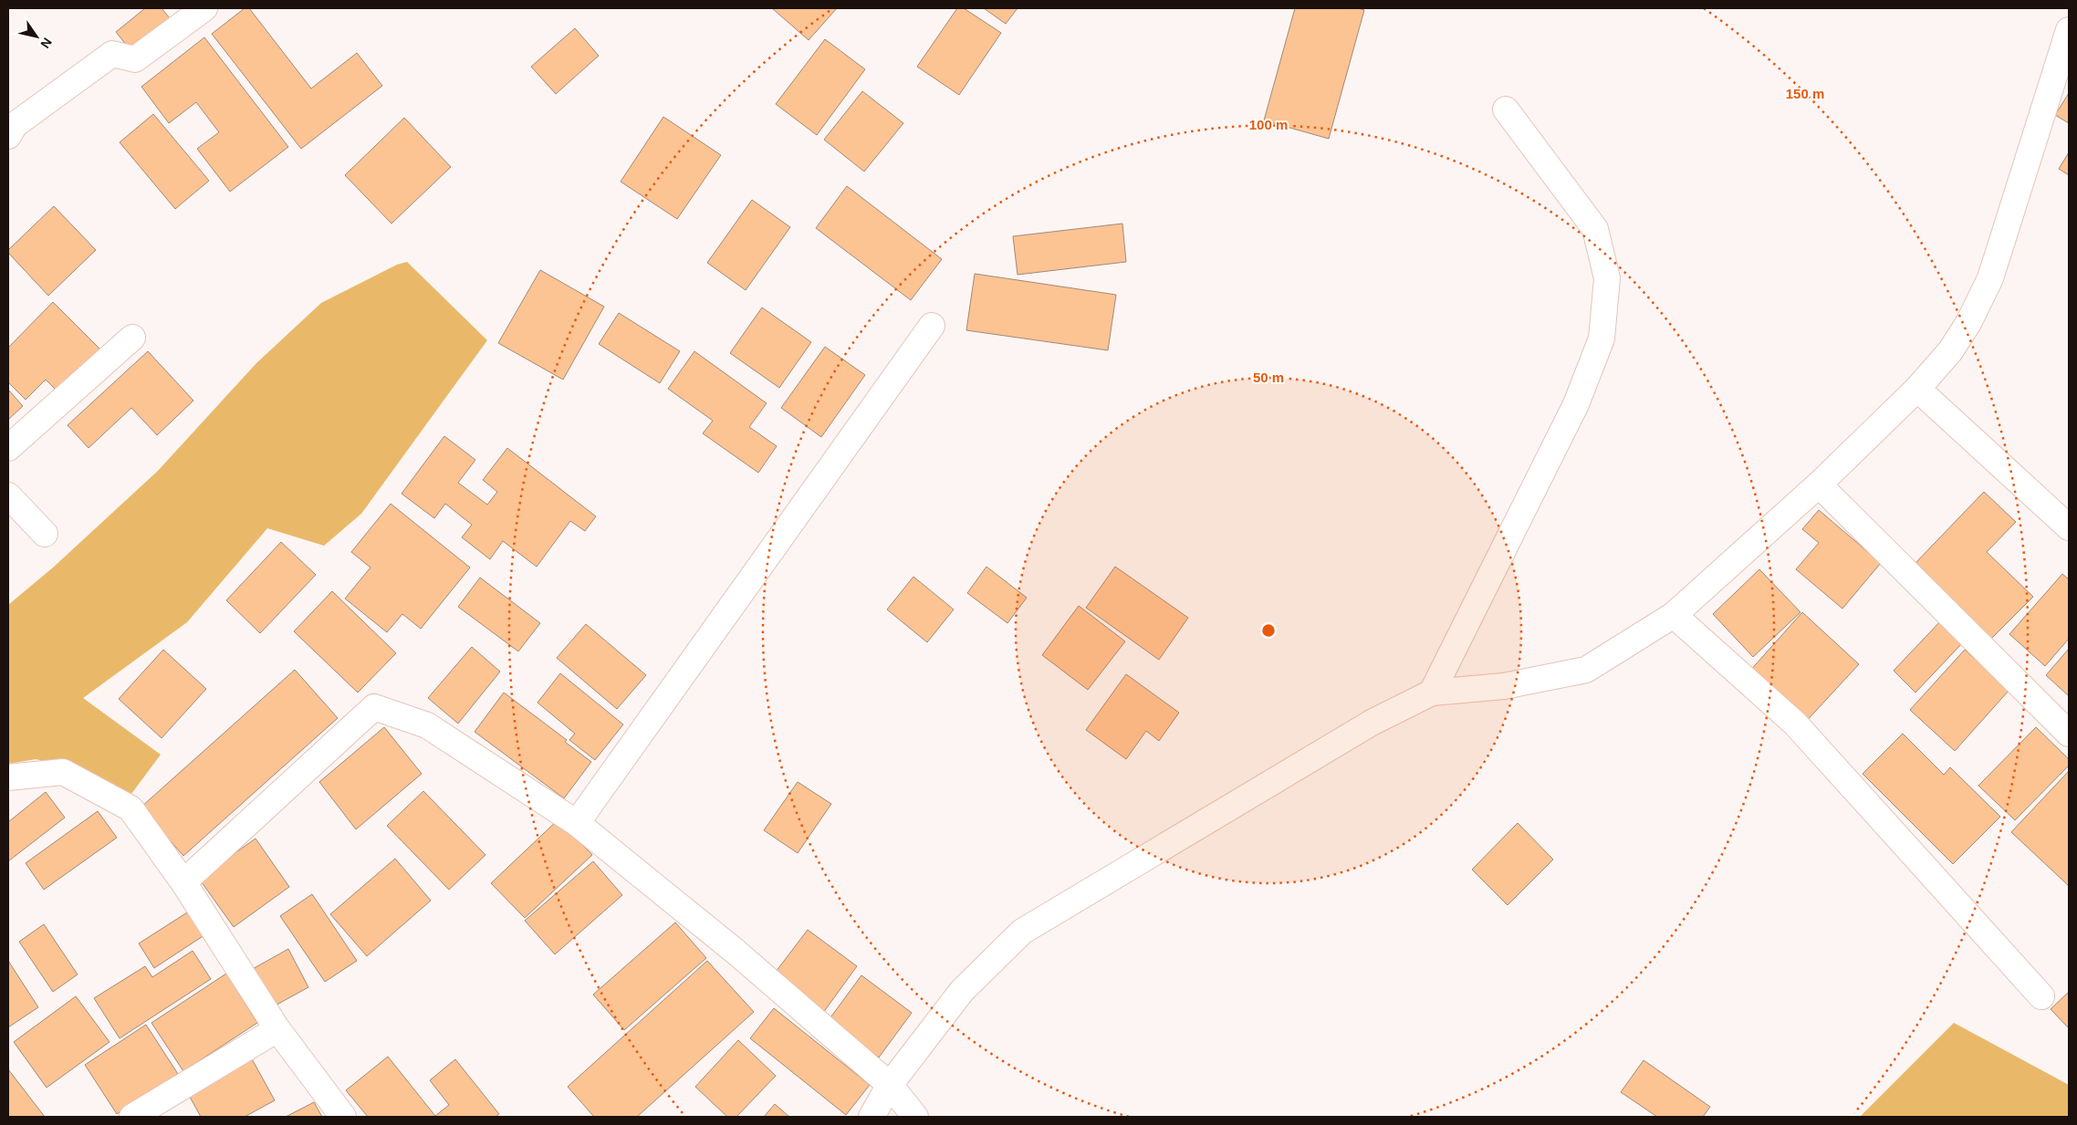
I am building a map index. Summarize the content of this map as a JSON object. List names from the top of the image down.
{
  "north": "bottom right",
  "rings": ["150 m", "100 m", "50 m"]
}
